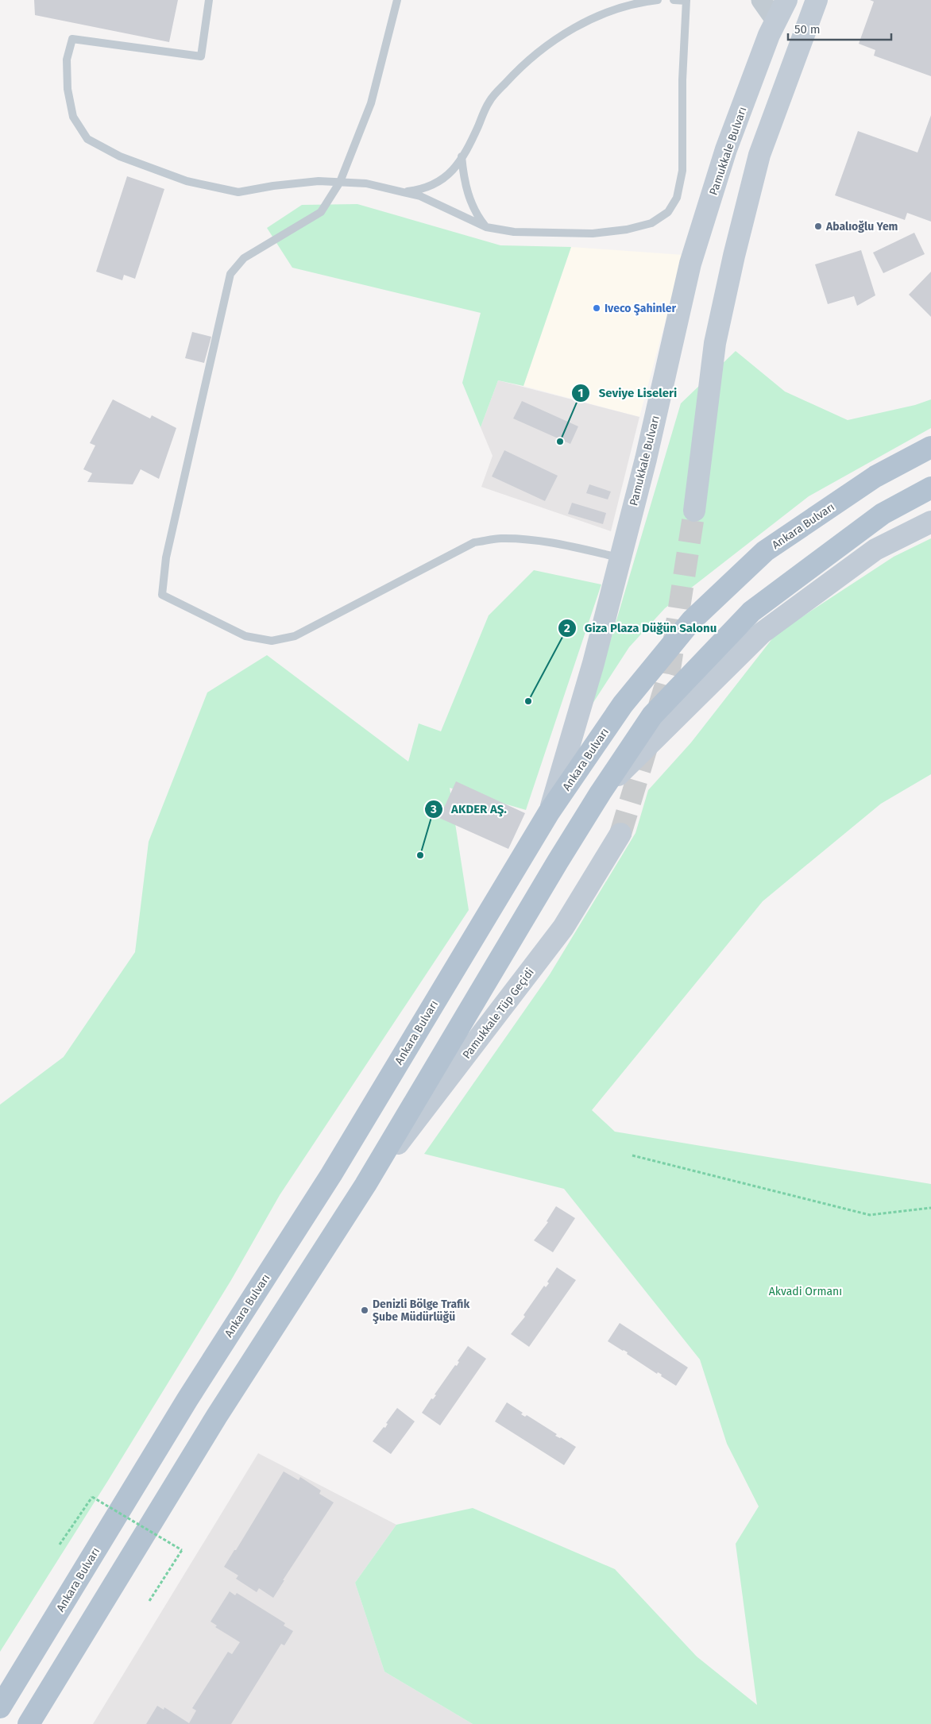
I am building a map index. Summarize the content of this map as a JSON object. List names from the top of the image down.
{
  "streets": {
    "main road": ["Pamukkale Bulvarı", "Ankara Bulvarı", "Pamukkale Tüp Geçidi"]
  },
  "crossings": [
    ["Pamukkale Bulvarı", "Ankara Bulvarı"]
  ],
  "parks": ["Akvadi Ormanı"],
  "places": [
    "Abalıoğlu Yem",
    "Iveco Şahinler",
    "Seviye Liseleri",
    "Giza Plaza Düğün Salonu",
    "AKDER AŞ.",
    "Denizli Bölge Trafik Şube Müdürlüğü"
  ],
  "scale_bar": "50 m"
}
